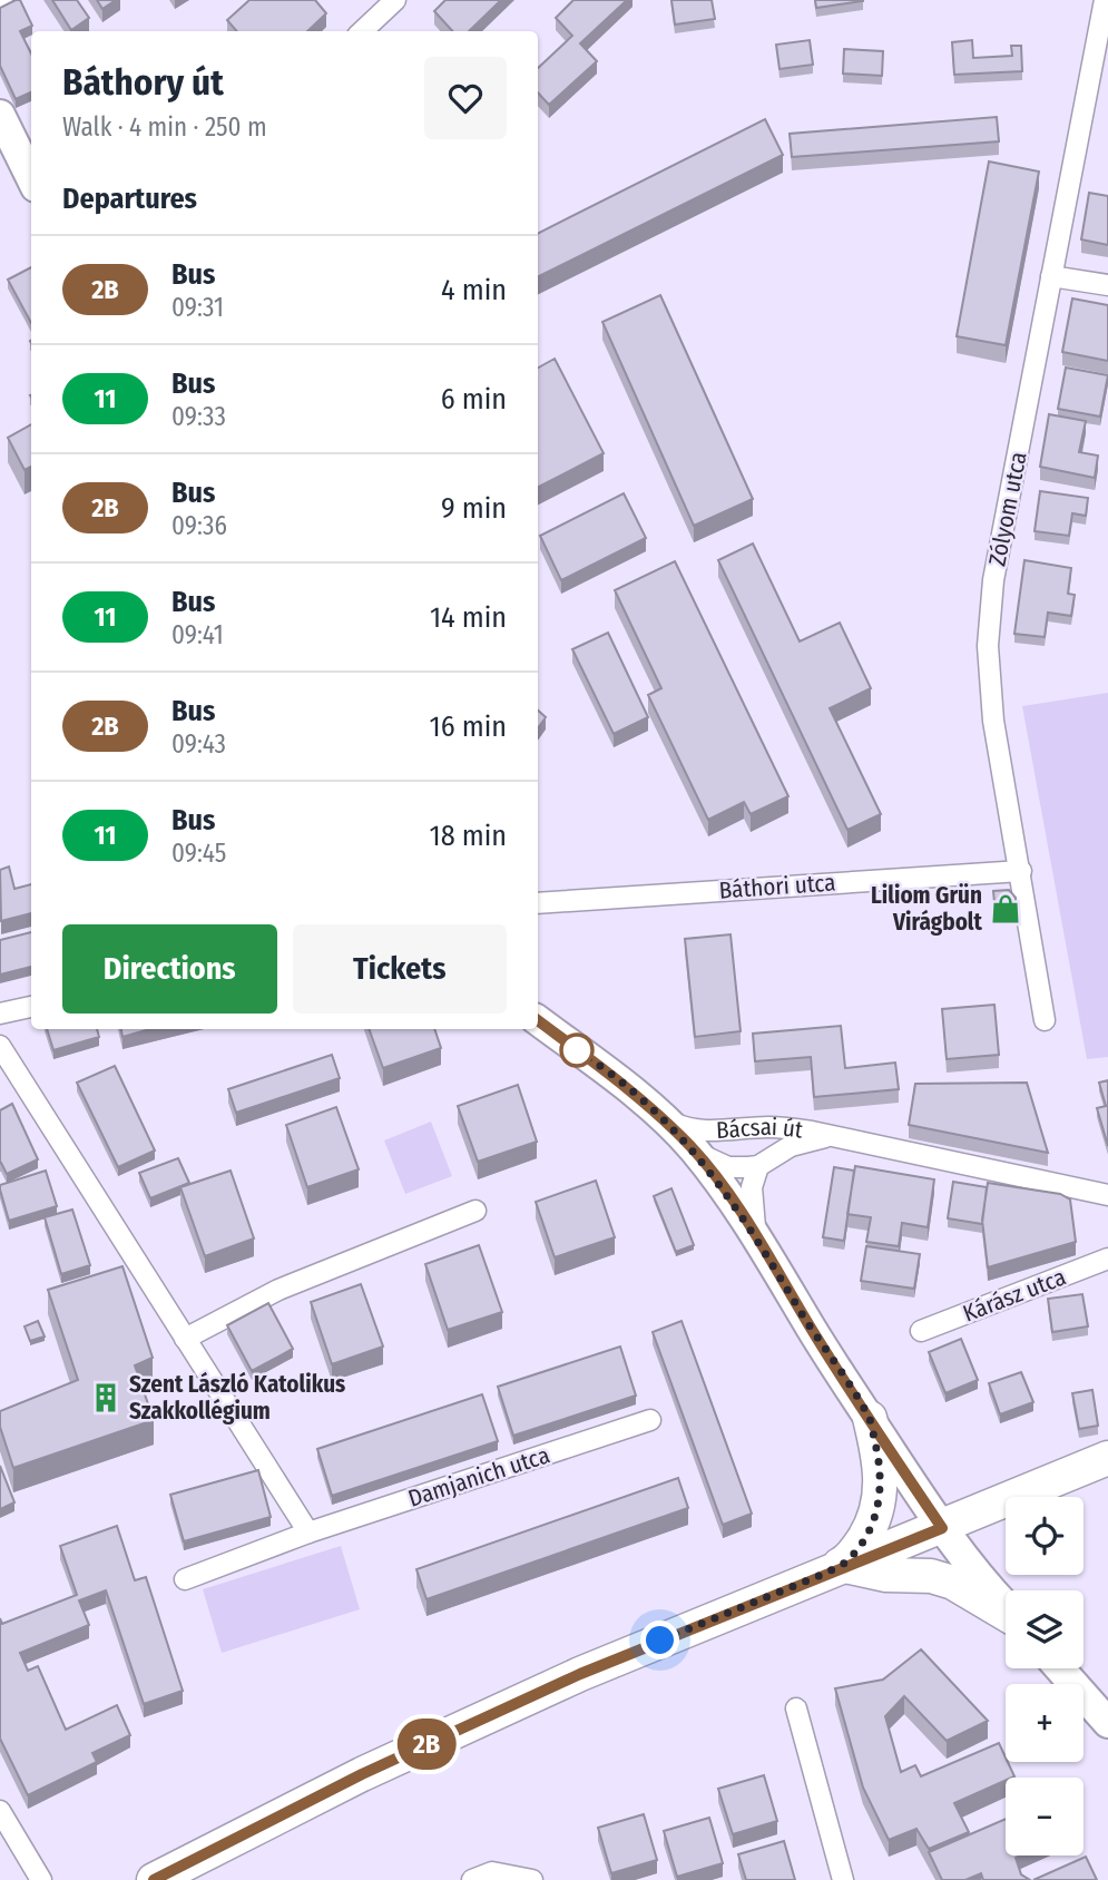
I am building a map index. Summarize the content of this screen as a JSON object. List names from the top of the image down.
{
  "streets": {
    "street": [
      "Zólyom utca",
      "Báthori utca",
      "Bácsai út",
      "Kárász utca",
      "Damjanich utca"
    ]
  },
  "crossings": [
    ["Zólyom utca", "Báthori utca"]
  ],
  "places": {
    "shop": ["Liliom Grün Virágbolt"],
    "building": ["Szent László Katolikus Szakkollégium"]
  },
  "lines": ["bus line 2B"],
  "page": {
    "on_map": "2B",
    "heading": [
      ["Báthory út", "Walk · 4 min · 250 m"],
      "Departures"
    ],
    "list": [
      {
        "mark": "2B",
        "name": "Bus",
        "note": "09:31",
        "value": "4 min"
      },
      {
        "mark": "11",
        "name": "Bus",
        "note": "09:33",
        "value": "6 min"
      },
      {
        "mark": "2B",
        "name": "Bus",
        "note": "09:36",
        "value": "9 min"
      },
      {
        "mark": "11",
        "name": "Bus",
        "note": "09:41",
        "value": "14 min"
      },
      {
        "mark": "2B",
        "name": "Bus",
        "note": "09:43",
        "value": "16 min"
      },
      {
        "mark": "11",
        "name": "Bus",
        "note": "09:45",
        "value": "18 min"
      }
    ],
    "buttons": ["Directions", "Tickets"],
    "map_buttons": ["+", "−"]
  }
}
